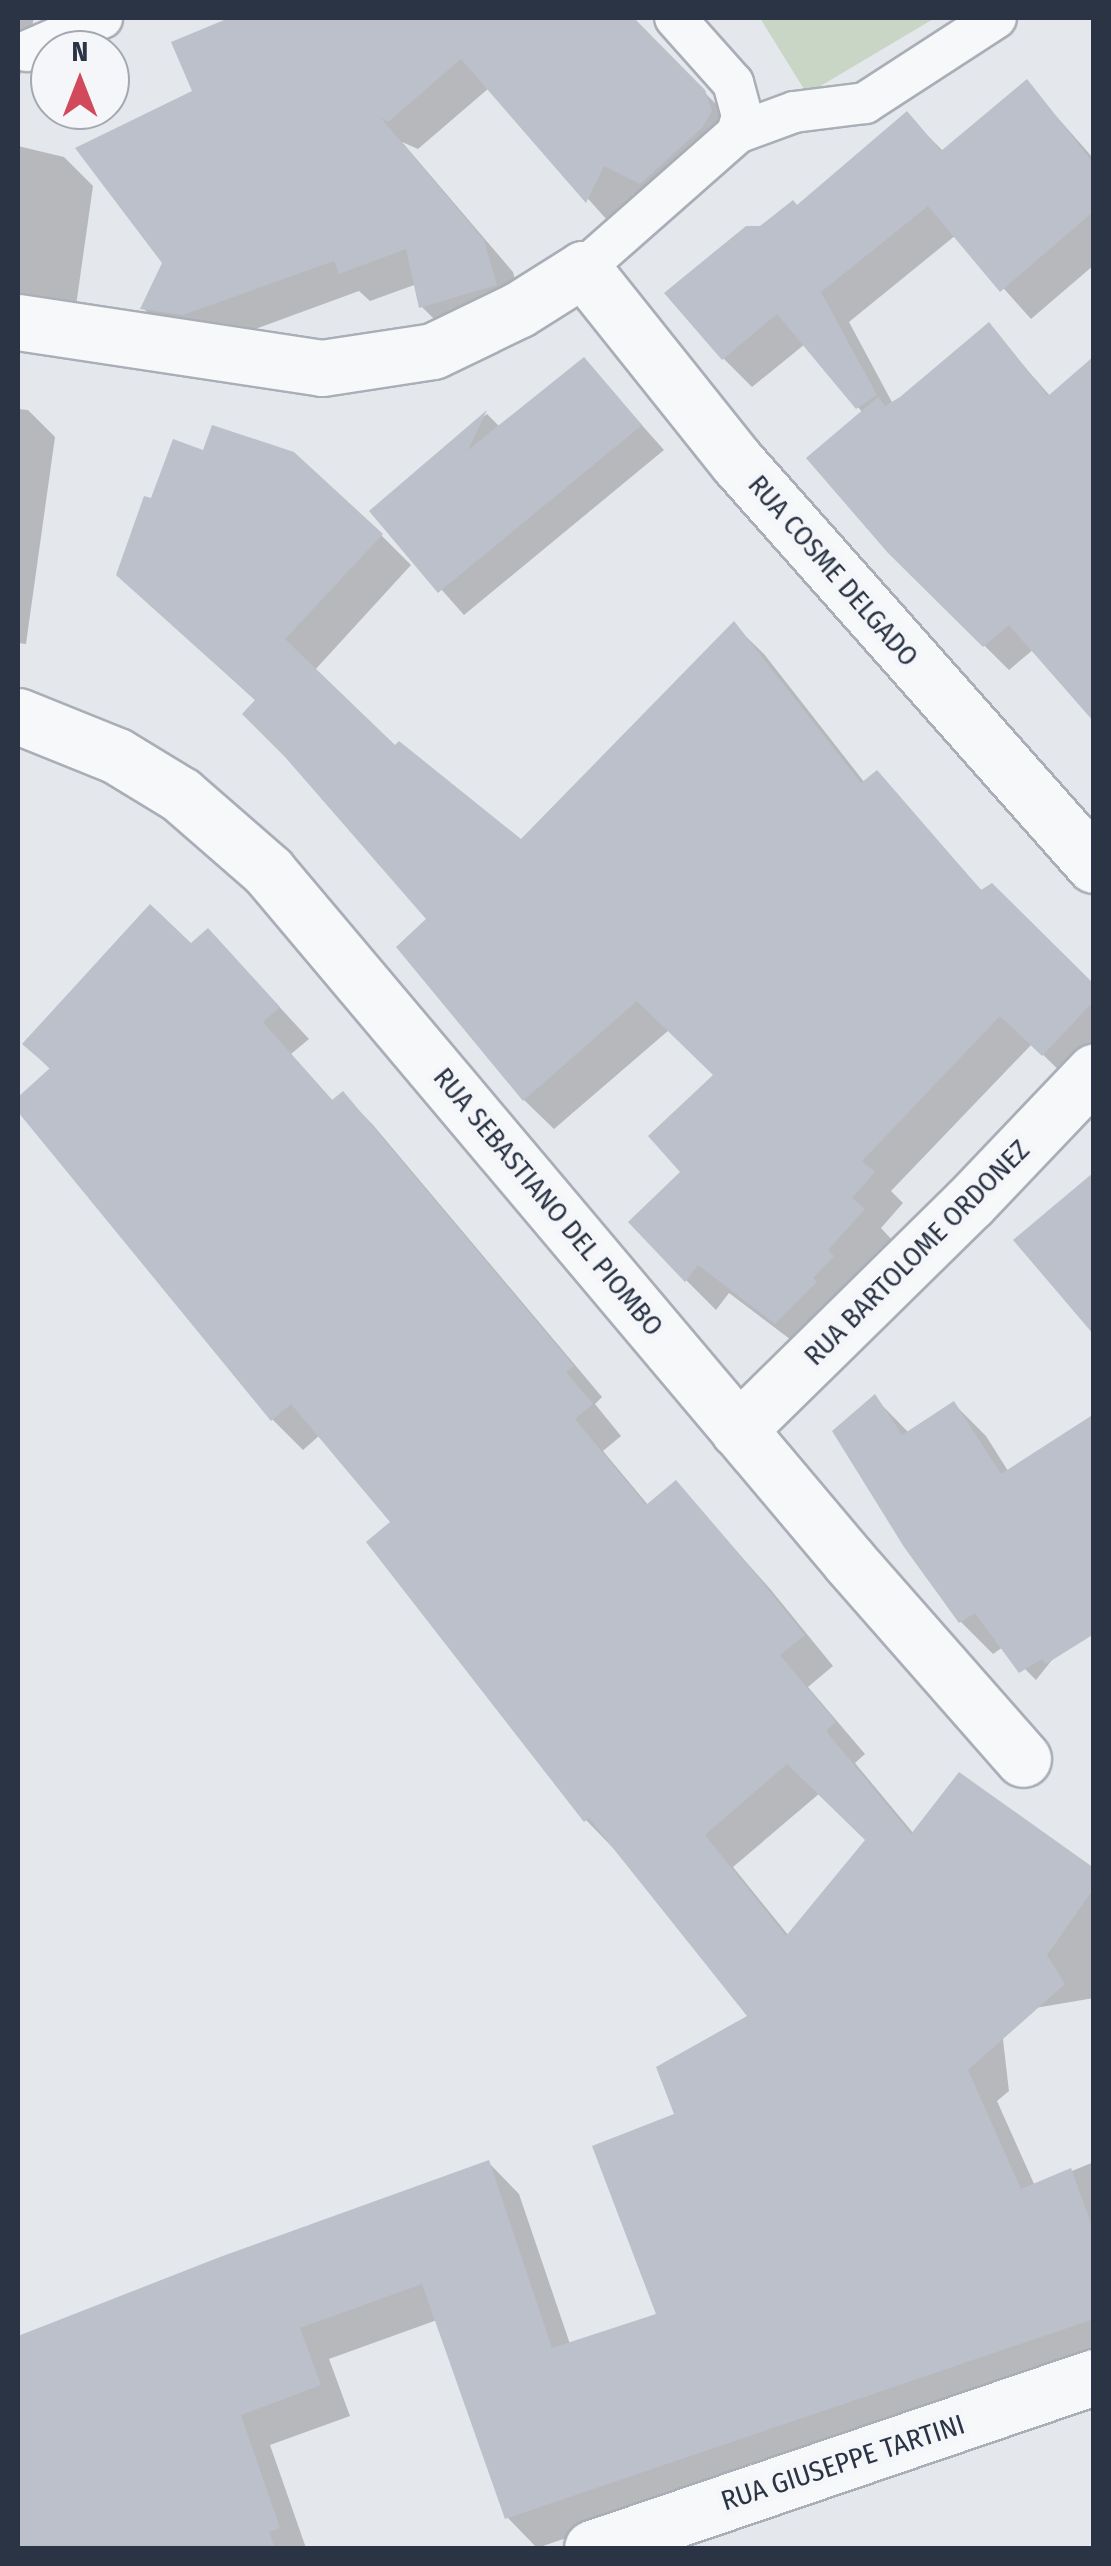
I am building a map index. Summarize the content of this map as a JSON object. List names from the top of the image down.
{
  "streets": {
    "street": [
      "RUA COSME DELGADO",
      "RUA SEBASTIANO DEL PIOMBO",
      "RUA BARTOLOME ORDONEZ",
      "RUA GIUSEPPE TARTINI"
    ]
  },
  "crossings": [
    ["RUA SEBASTIANO DEL PIOMBO", "RUA BARTOLOME ORDONEZ"]
  ],
  "north": "top"
}
